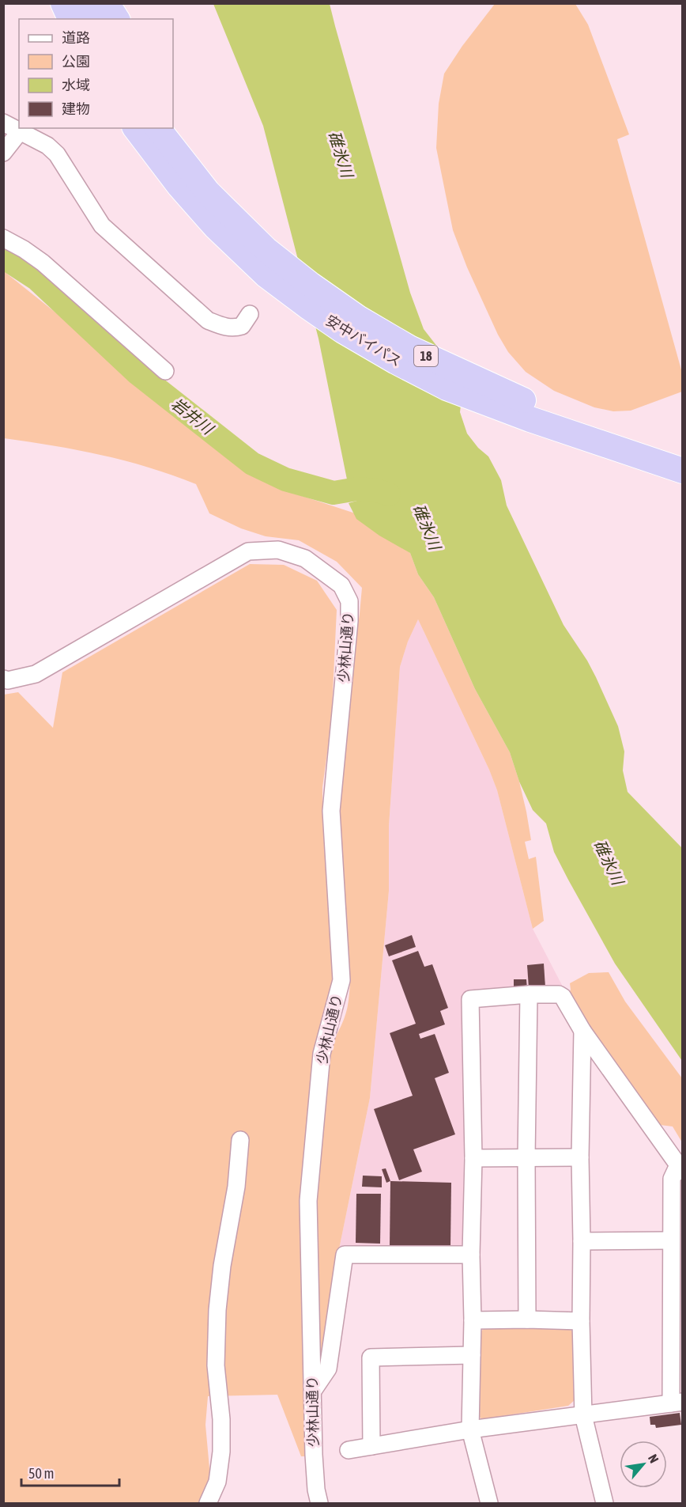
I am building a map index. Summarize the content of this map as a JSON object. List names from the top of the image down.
{
  "streets": {
    "highway": ["安中バイパス", "18"],
    "street": ["少林山通り"]
  },
  "water": ["碓氷川", "岩井川"],
  "legend": [
    "道路",
    "公園",
    "水域",
    "建物"
  ],
  "scale_bar": "50 m",
  "north": "top right"
}
